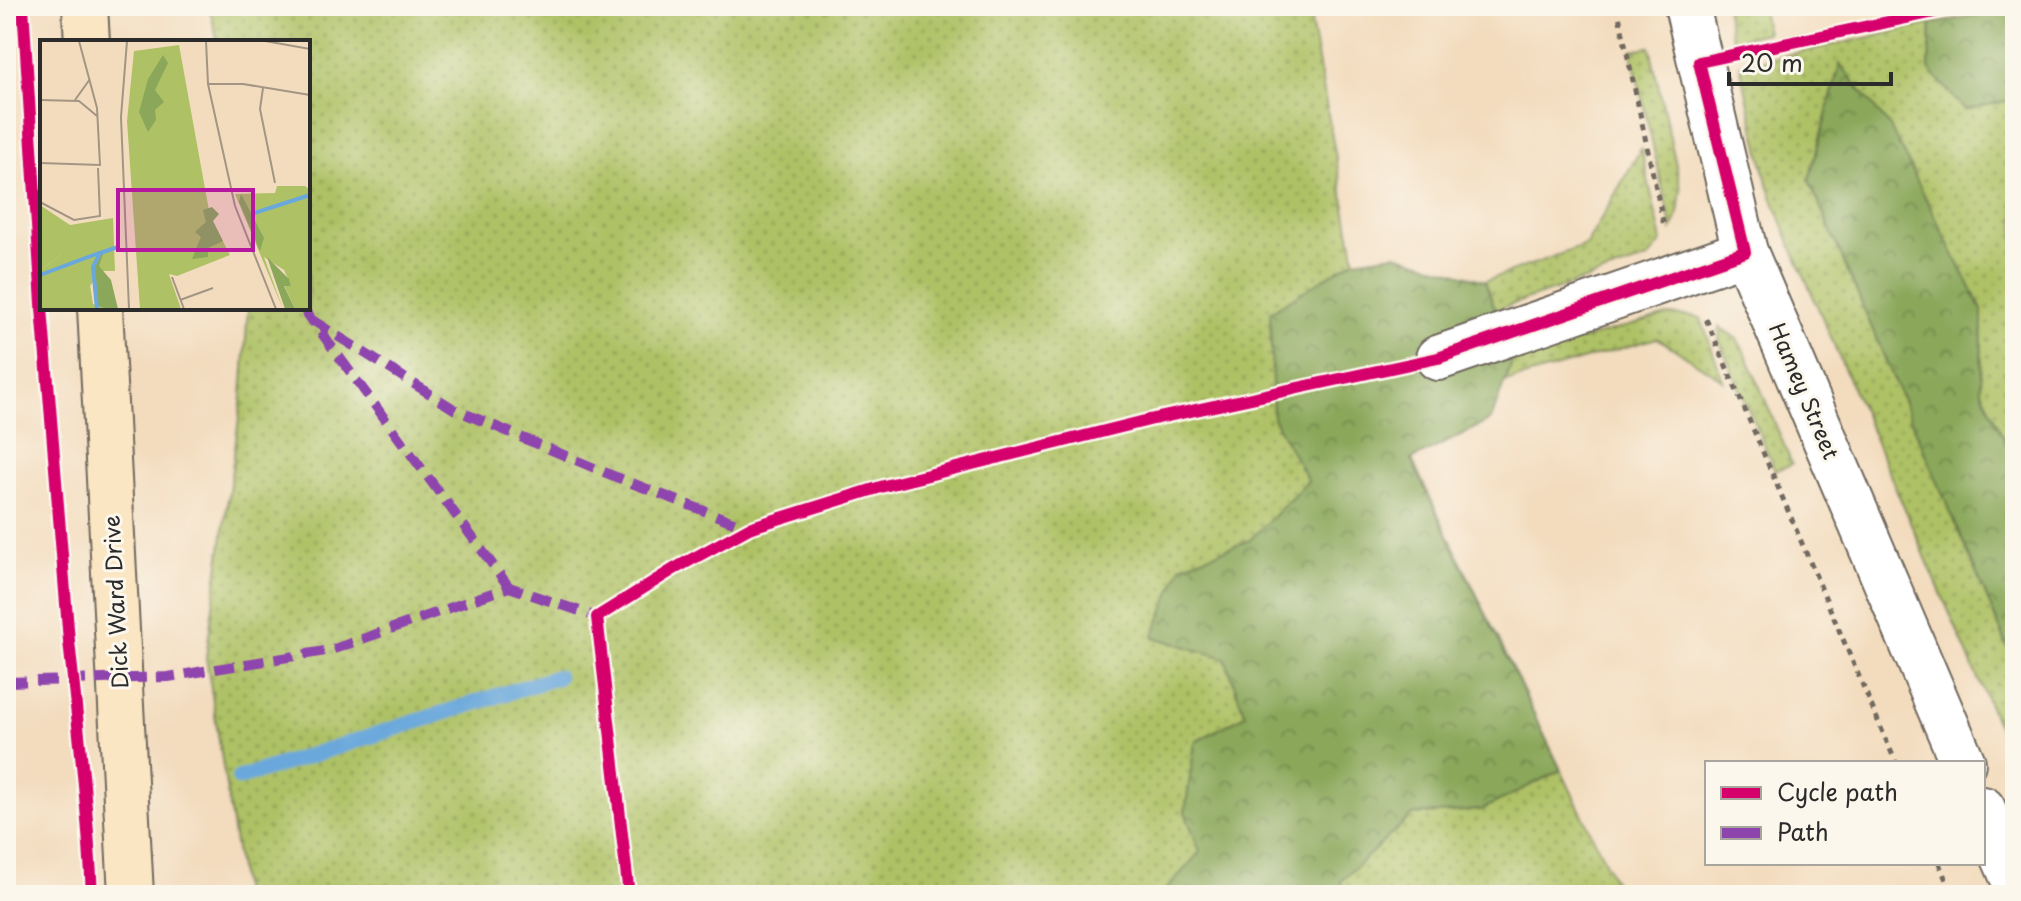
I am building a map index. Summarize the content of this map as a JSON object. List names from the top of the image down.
{
  "streets": {
    "street": ["Hamey Street", "Dick Ward Drive"]
  },
  "legend": ["Cycle path", "Path"],
  "scale_bar": "20 m"
}
